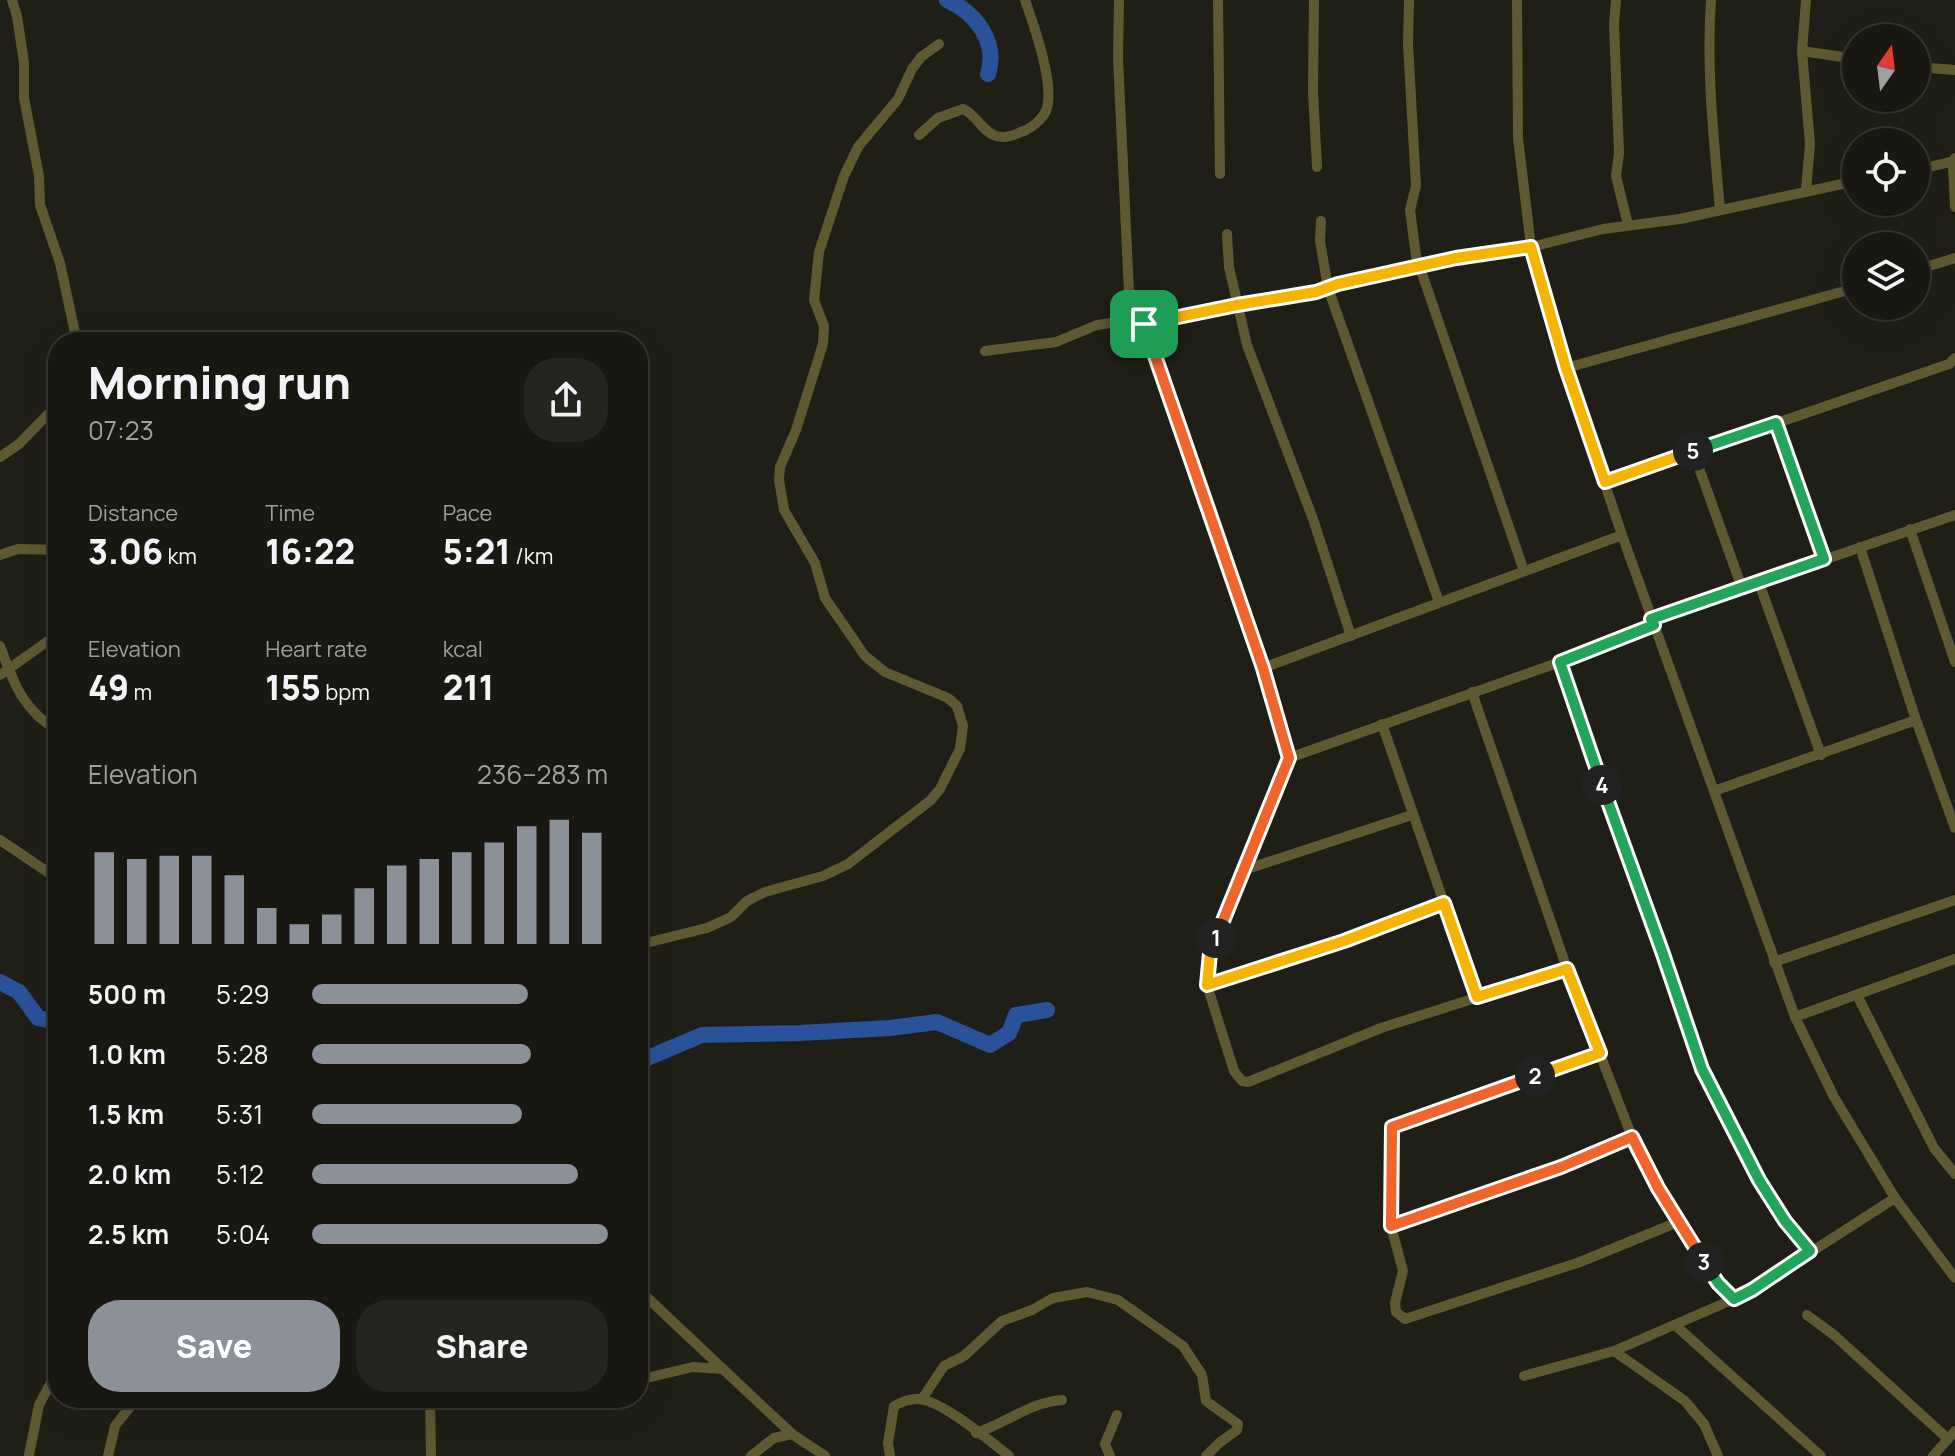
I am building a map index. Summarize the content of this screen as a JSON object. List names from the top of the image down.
{
  "north": "top",
  "page": {
    "heading": ["Morning run", "07:23"],
    "pins": [
      "5",
      "4",
      "1",
      "2",
      "3"
    ],
    "stats": [
      ["Distance", "3.06 km"],
      ["Time", "16:22"],
      ["Pace", "5:21 /km"],
      ["Elevation", "49 m"],
      ["Heart rate", "155 bpm"],
      ["kcal", "211"]
    ],
    "chart": ["Elevation", "236–283 m"],
    "list": [
      {
        "name": "500 m",
        "note": "5:29"
      },
      {
        "name": "1.0 km",
        "note": "5:28"
      },
      {
        "name": "1.5 km",
        "note": "5:31"
      },
      {
        "name": "2.0 km",
        "note": "5:12"
      },
      {
        "name": "2.5 km",
        "note": "5:04"
      }
    ],
    "buttons": ["Save", "Share"]
  }
}
